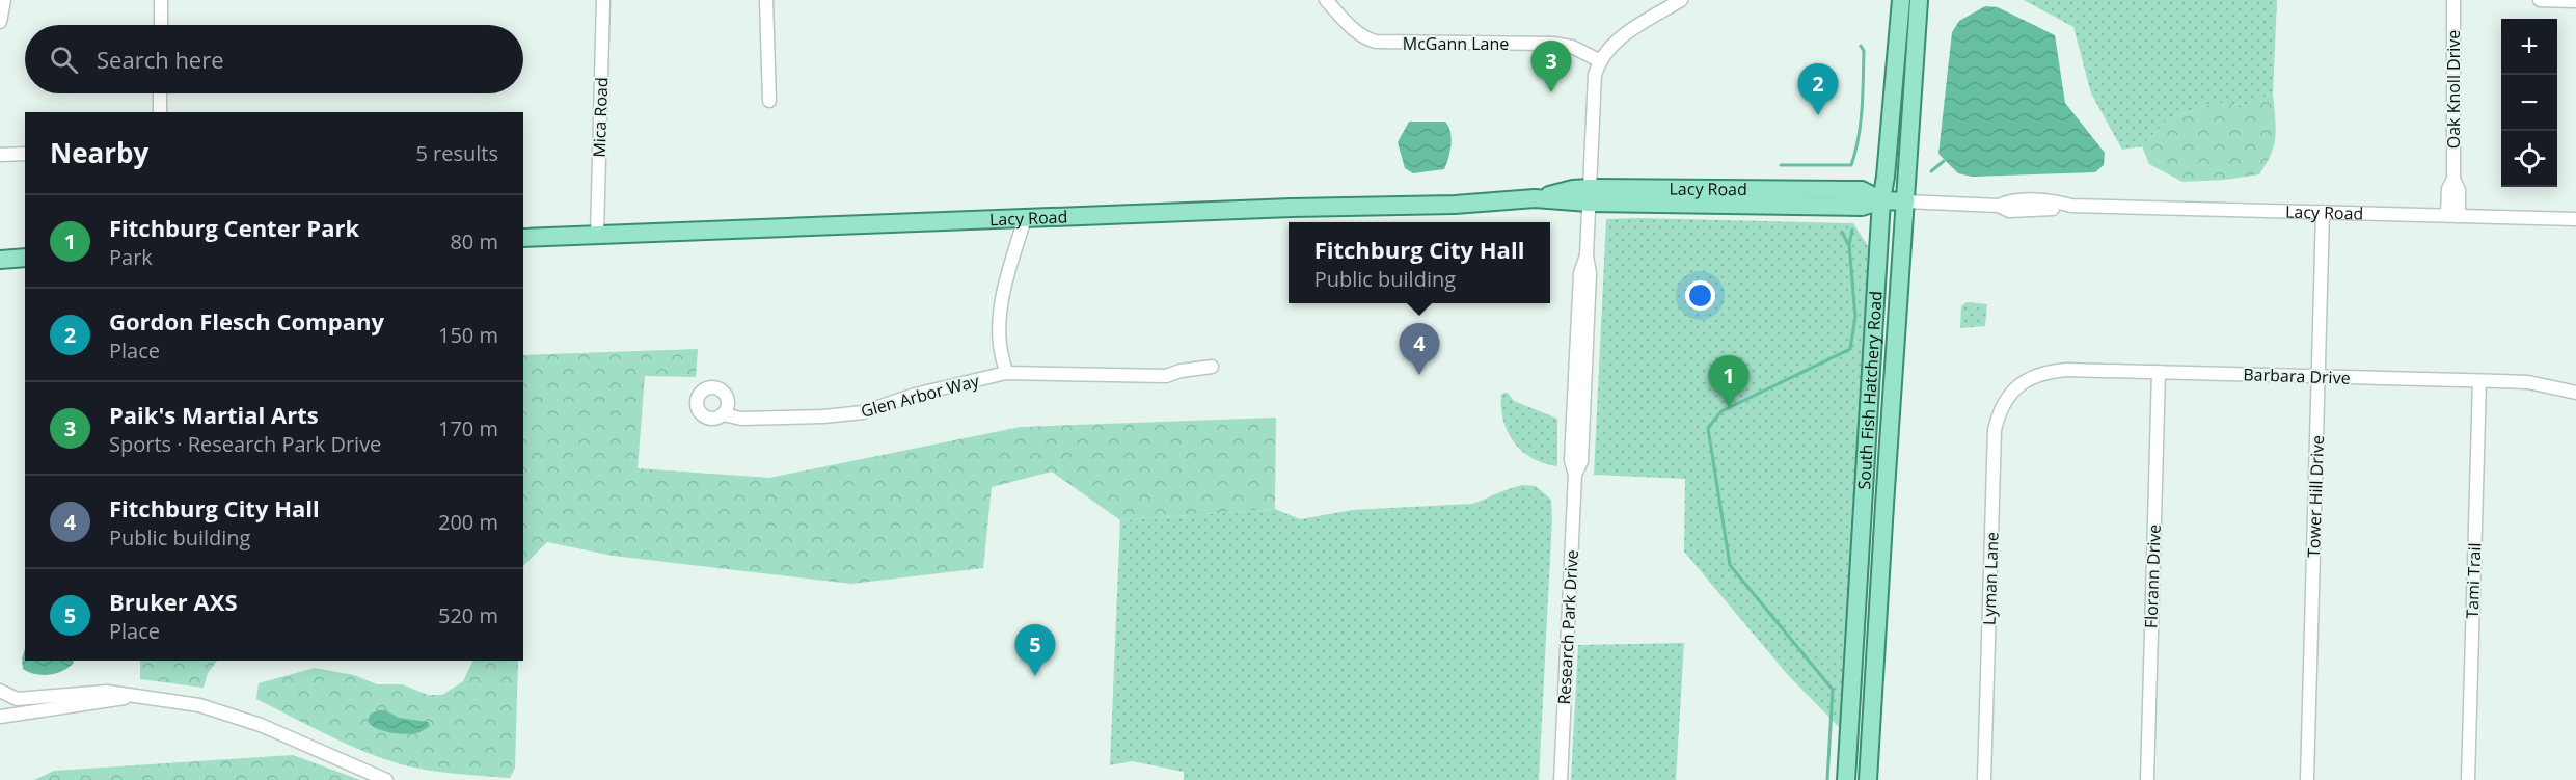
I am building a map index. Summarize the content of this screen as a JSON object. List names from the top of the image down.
{
  "streets": {
    "main road": ["Lacy Road", "South Fish Hatchery Road"],
    "street": [
      "McGann Lane",
      "Oak Knoll Drive",
      "Mica Road",
      "Barbara Drive",
      "Glen Arbor Way",
      "Tower Hill Drive",
      "Florann Drive",
      "Lyman Lane",
      "Tami Trail",
      "Research Park Drive"
    ]
  },
  "crossings": [
    ["McGann Lane", "Research Park Drive"],
    ["Oak Knoll Drive", "Lacy Road"],
    ["Mica Road", "Lacy Road"],
    ["Lacy Road", "South Fish Hatchery Road"],
    ["Lacy Road", "Tower Hill Drive"],
    ["Lacy Road", "Research Park Drive"],
    ["Barbara Drive", "Tower Hill Drive"],
    ["Barbara Drive", "Florann Drive"],
    ["Barbara Drive", "Lyman Lane"],
    ["Barbara Drive", "Tami Trail"]
  ],
  "page": {
    "map_buttons": ["+", "−"],
    "search": "Search here",
    "pins": [
      "3",
      "2",
      "4",
      "1",
      "5"
    ],
    "heading": ["Nearby", "5 results"],
    "list": [
      {
        "mark": "1",
        "name": "Fitchburg Center Park",
        "note": "Park",
        "value": "80 m"
      },
      {
        "mark": "2",
        "name": "Gordon Flesch Company",
        "note": "Place",
        "value": "150 m"
      },
      {
        "mark": "3",
        "name": "Paik's Martial Arts",
        "note": "Sports · Research Park Drive",
        "value": "170 m"
      },
      {
        "mark": "4",
        "name": "Fitchburg City Hall",
        "note": "Public building",
        "value": "200 m"
      },
      {
        "mark": "5",
        "name": "Bruker AXS",
        "note": "Place",
        "value": "520 m"
      }
    ],
    "popup": ["Fitchburg City Hall", "Public building"]
  }
}
